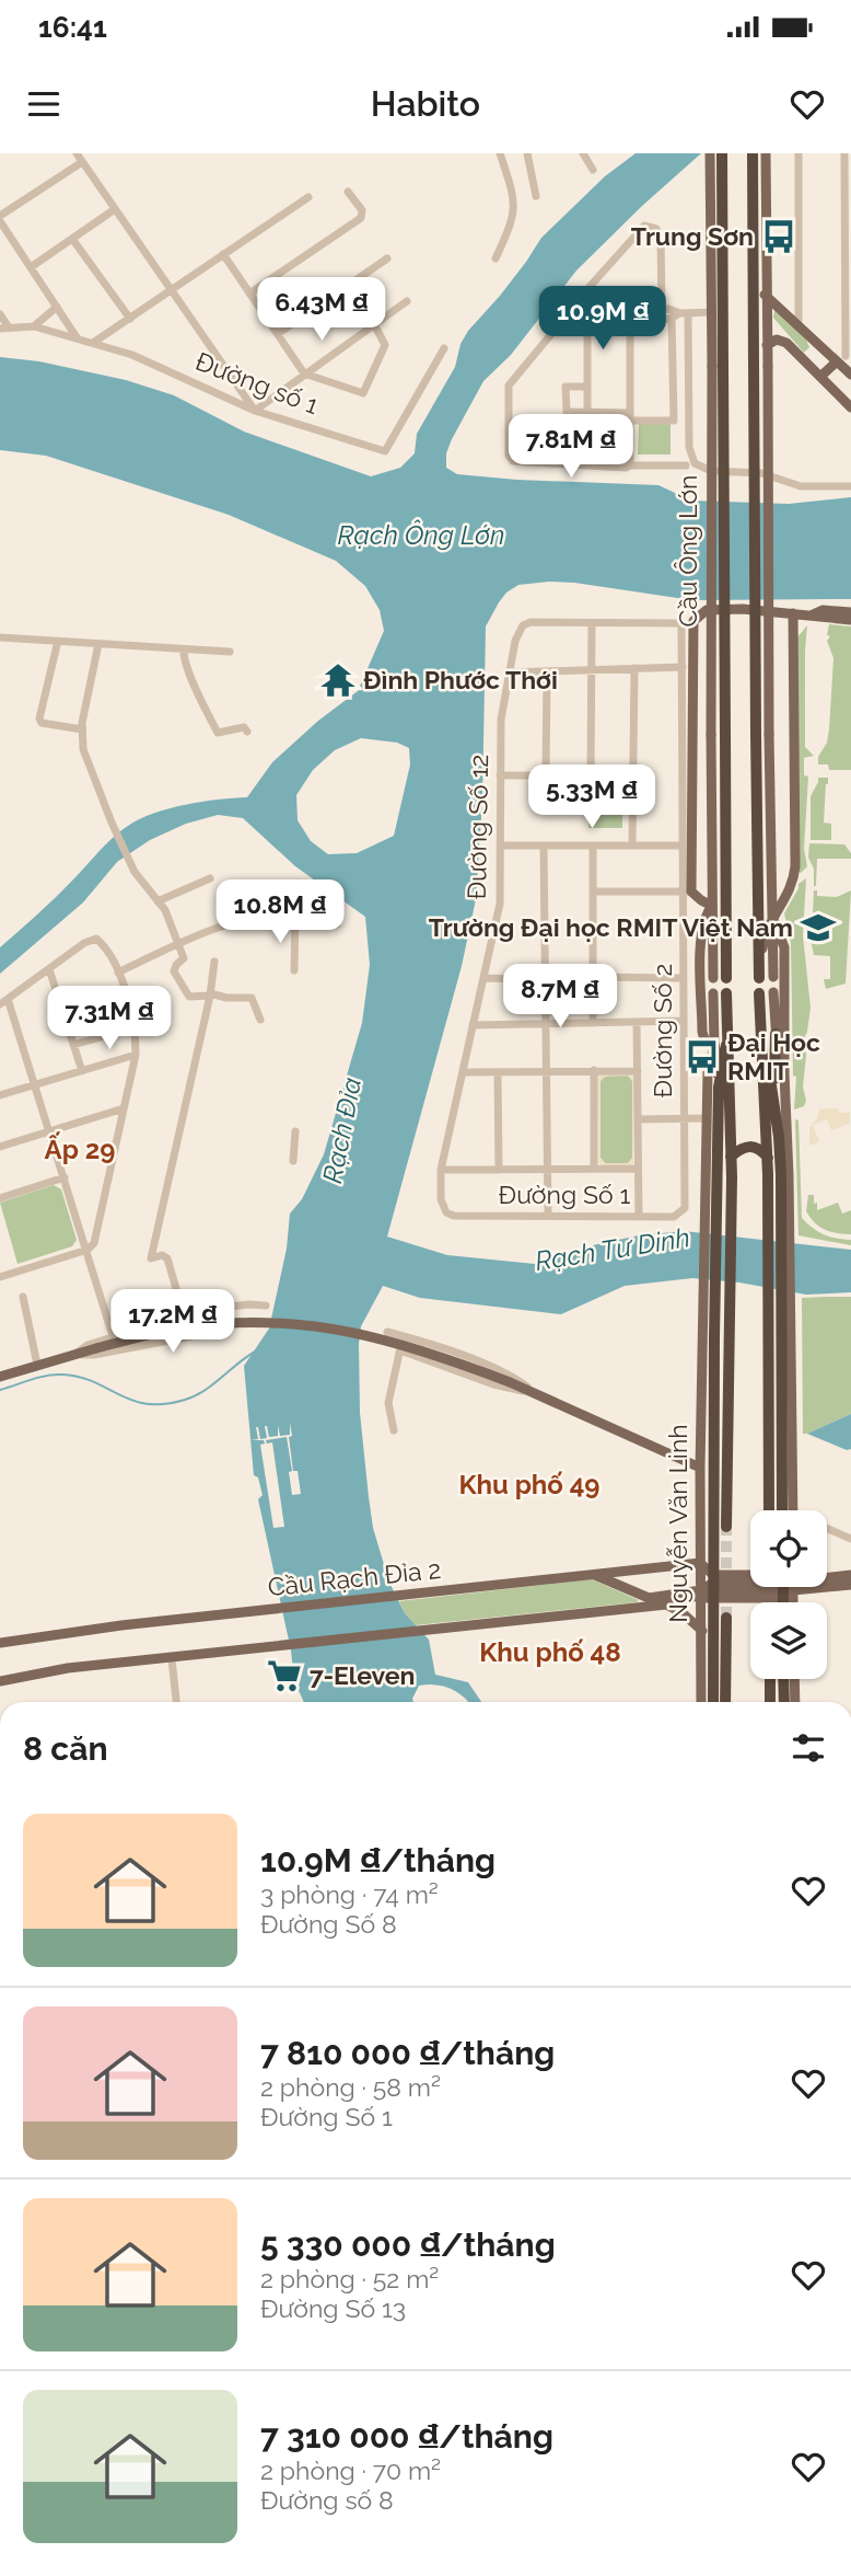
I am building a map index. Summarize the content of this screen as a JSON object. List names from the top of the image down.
{
  "streets": {
    "highway": ["Cầu Ông Lớn", "Nguyễn Văn Linh"],
    "main road": ["Cầu Rạch Đỉa 2"],
    "street": [
      "Đường số 1",
      "Đường Số 12",
      "Đường Số 2",
      "Đường Số 1"
    ]
  },
  "crossings": [
    ["Đường Số 12", "Đường Số 2"],
    ["Đường Số 12", "Đường Số 1"],
    ["Đường Số 2", "Đường Số 1"],
    ["Nguyễn Văn Linh", "Cầu Rạch Đỉa 2"]
  ],
  "districts": ["Ấp 29", "Khu phố 49", "Khu phố 48"],
  "water": ["Rạch Ông Lớn", "Rạch Đỉa", "Rạch Tư Dinh"],
  "places": {
    "bus stop": ["Trung Sơn", "Đại Học RMIT"],
    "temple": ["Đình Phước Thới"],
    "school or university": ["Trường Đại học RMIT Việt Nam"],
    "supermarket": ["7-Eleven"]
  },
  "page": {
    "status": "16:41",
    "header": "Habito",
    "price": [
      "6.43M ₫",
      "10.9M ₫",
      "7.81M ₫",
      "5.33M ₫",
      "10.8M ₫",
      "8.7M ₫",
      "7.31M ₫",
      "17.2M ₫"
    ],
    "heading": "8 căn",
    "list": [
      {
        "name": "10.9M ₫/tháng",
        "note": "3 phòng · 74 m² · Đường Số 8"
      },
      {
        "name": "7 810 000 ₫/tháng",
        "note": "2 phòng · 58 m² · Đường Số 1"
      },
      {
        "name": "5 330 000 ₫/tháng",
        "note": "2 phòng · 52 m² · Đường Số 13"
      },
      {
        "name": "7 310 000 ₫/tháng",
        "note": "2 phòng · 70 m² · Đường số 8"
      }
    ]
  }
}
